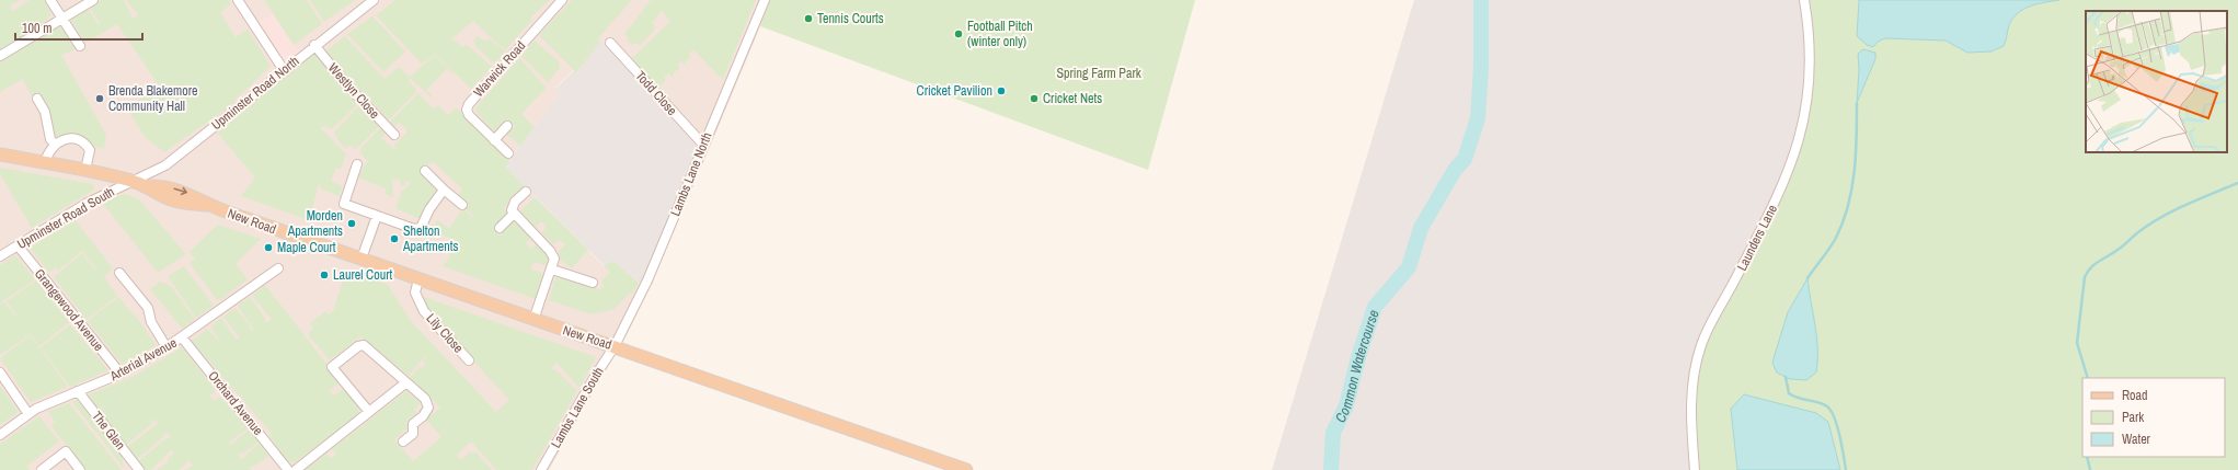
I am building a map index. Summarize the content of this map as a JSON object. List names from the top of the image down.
{
  "streets": {
    "main road": ["New Road"],
    "street": [
      "Warwick Road",
      "Westlyn Close",
      "Upminster Road North",
      "Todd Close",
      "Lambs Lane North",
      "Upminster Road South",
      "Launders Lane",
      "Grangewood Avenue",
      "Lily Close",
      "Arterial Avenue",
      "Orchard Avenue",
      "Lambs Lane South",
      "The Glen"
    ]
  },
  "crossings": [
    ["Westlyn Close", "Upminster Road North"],
    ["Upminster Road North", "Upminster Road South"],
    ["Upminster Road North", "New Road"],
    ["Todd Close", "Lambs Lane North"],
    ["Lambs Lane North", "New Road"],
    ["Lambs Lane North", "Lambs Lane South"],
    ["Upminster Road South", "New Road"],
    ["Upminster Road South", "Grangewood Avenue"],
    ["New Road", "Lily Close"],
    ["New Road", "Lambs Lane South"],
    ["Grangewood Avenue", "Arterial Avenue"],
    ["Arterial Avenue", "Orchard Avenue"],
    ["Arterial Avenue", "The Glen"]
  ],
  "water": ["Common Watercourse"],
  "parks": ["Spring Farm Park"],
  "places": [
    "Tennis Courts",
    "Football Pitch (winter only)",
    "Cricket Pavilion",
    "Brenda Blakemore Community Hall",
    "Cricket Nets",
    "Morden Apartments",
    "Shelton Apartments",
    "Maple Court",
    "Laurel Court"
  ],
  "legend": ["Road", "Park", "Water"],
  "scale_bar": "100 m"
}
